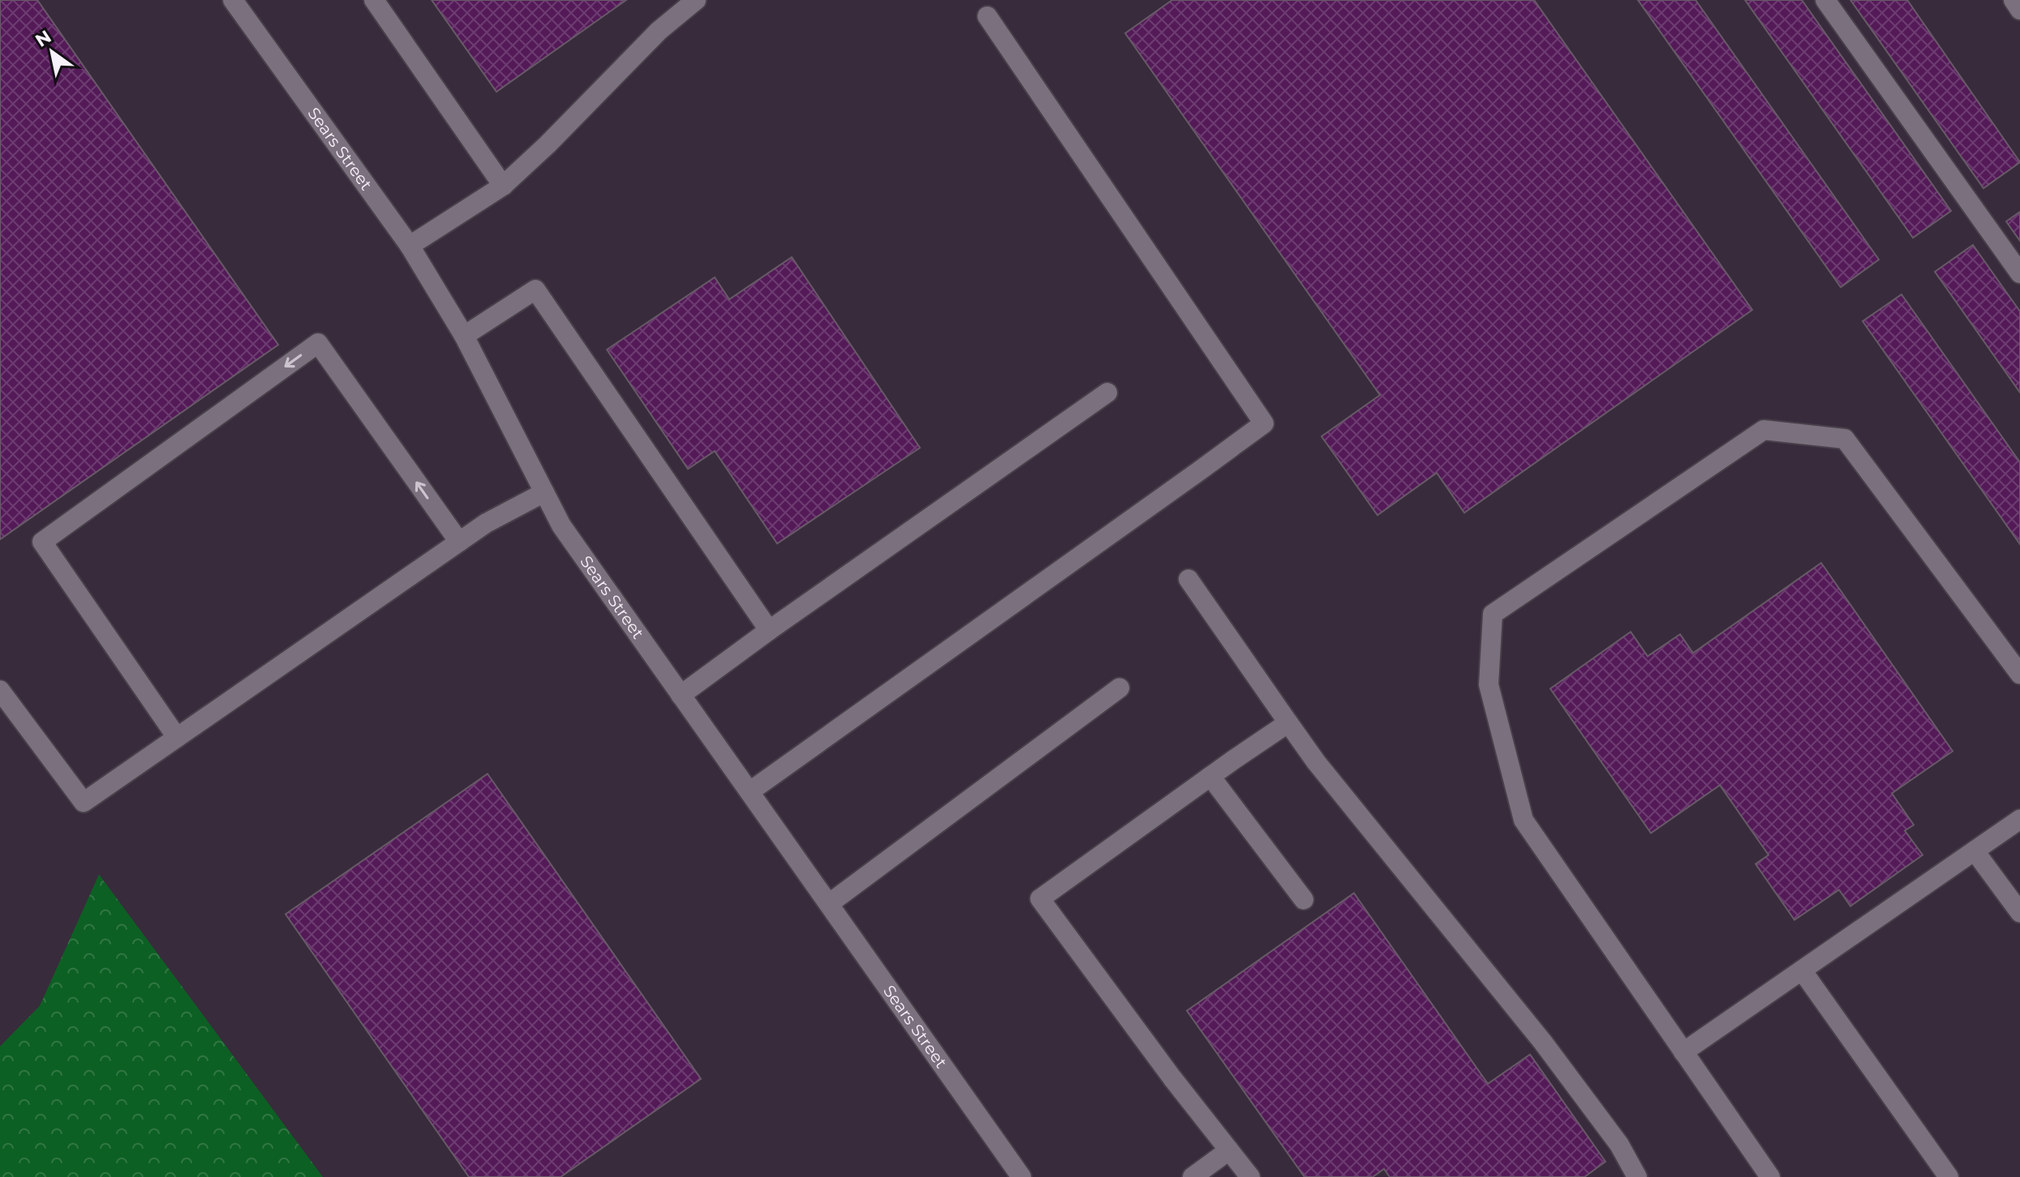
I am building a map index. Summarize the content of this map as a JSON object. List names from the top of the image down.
{
  "streets": {
    "street": ["Sears Street"]
  },
  "north": "top left"
}
